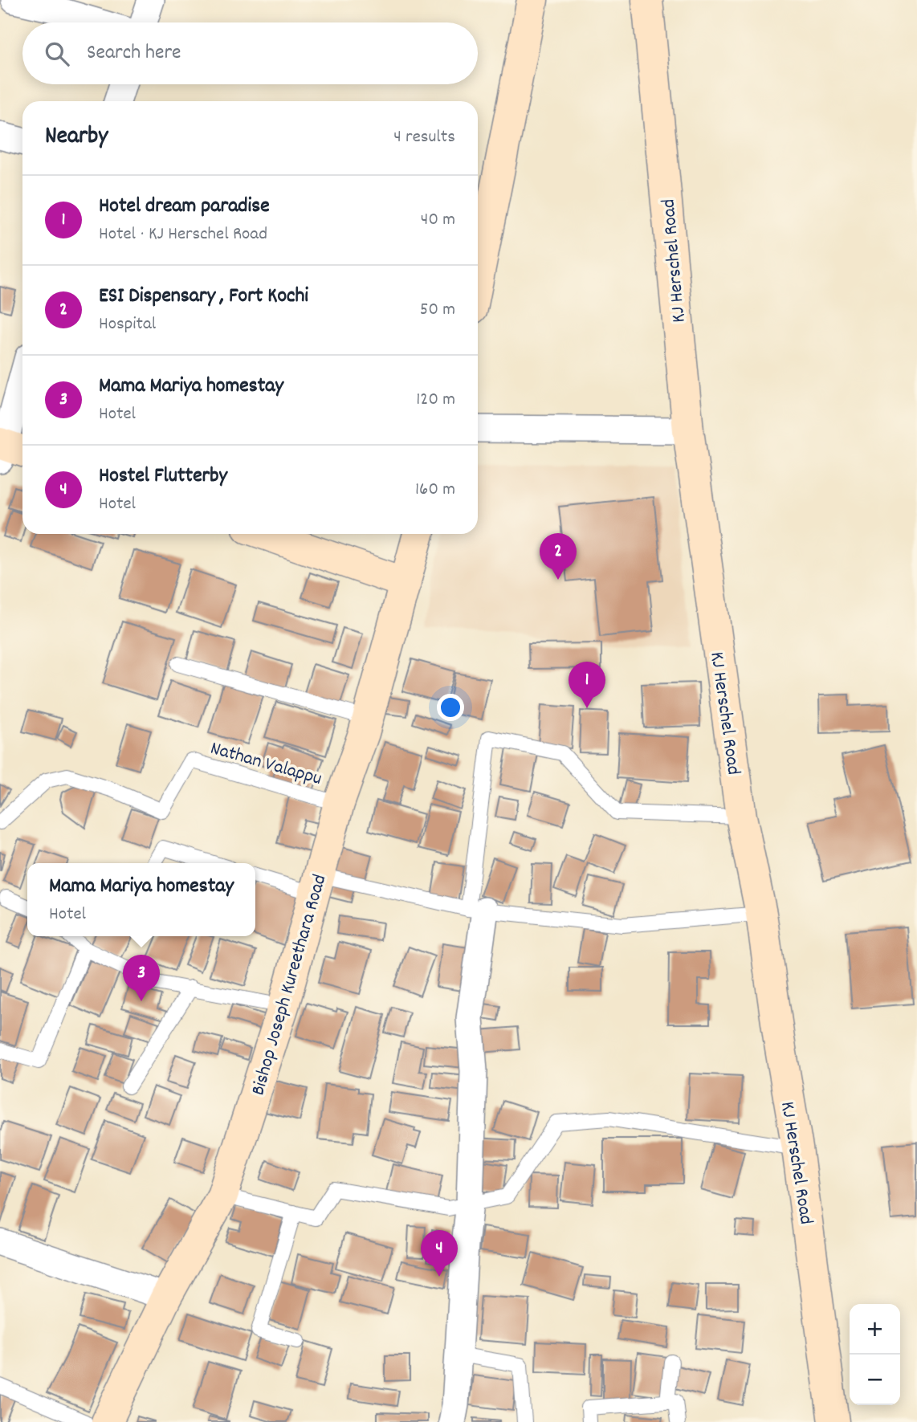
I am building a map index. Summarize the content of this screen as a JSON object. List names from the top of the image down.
{
  "streets": {
    "main road": ["KJ Herschel Road", "Bishop Joseph Kureethara Road"],
    "lane": ["Nathan Valappu"]
  },
  "crossings": [
    ["Nathan Valappu", "Bishop Joseph Kureethara Road"]
  ],
  "page": {
    "search": "Search here",
    "heading": ["Nearby", "4 results"],
    "list": [
      {
        "mark": "1",
        "name": "Hotel dream paradise",
        "note": "Hotel · KJ Herschel Road",
        "value": "40 m"
      },
      {
        "mark": "2",
        "name": "ESI Dispensary , Fort Kochi",
        "note": "Hospital",
        "value": "50 m"
      },
      {
        "mark": "3",
        "name": "Mama Mariya homestay",
        "note": "Hotel",
        "value": "120 m"
      },
      {
        "mark": "4",
        "name": "Hostel Flutterby",
        "note": "Hotel",
        "value": "160 m"
      }
    ],
    "pins": [
      "2",
      "1",
      "3",
      "4"
    ],
    "popup": ["Mama Mariya homestay", "Hotel"],
    "map_buttons": ["+", "−"]
  }
}
